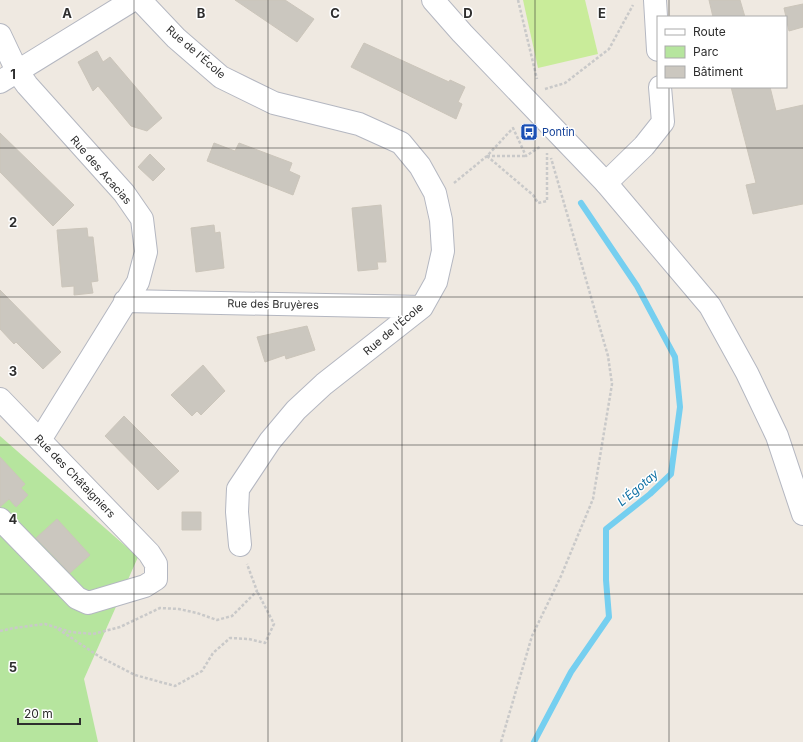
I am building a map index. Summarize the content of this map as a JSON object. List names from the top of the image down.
{
  "streets": {
    "street": [
      "Rue de l'École",
      "Rue des Acacias",
      "Rue des Bruyères",
      "Rue des Châtaigniers"
    ]
  },
  "crossings": [
    ["Rue de l'École", "Rue des Bruyères"],
    ["Rue des Acacias", "Rue des Bruyères"],
    ["Rue des Acacias", "Rue des Châtaigniers"]
  ],
  "water": ["L'Égotay"],
  "places": {
    "bus stop": ["Pontin"]
  },
  "legend": ["Route", "Parc", "Bâtiment"],
  "scale_bar": "20 m",
  "grid": {
    "columns": [
      "A",
      "B",
      "C",
      "D",
      "E"
    ],
    "rows": [
      "1",
      "2",
      "3",
      "4",
      "5"
    ]
  }
}
